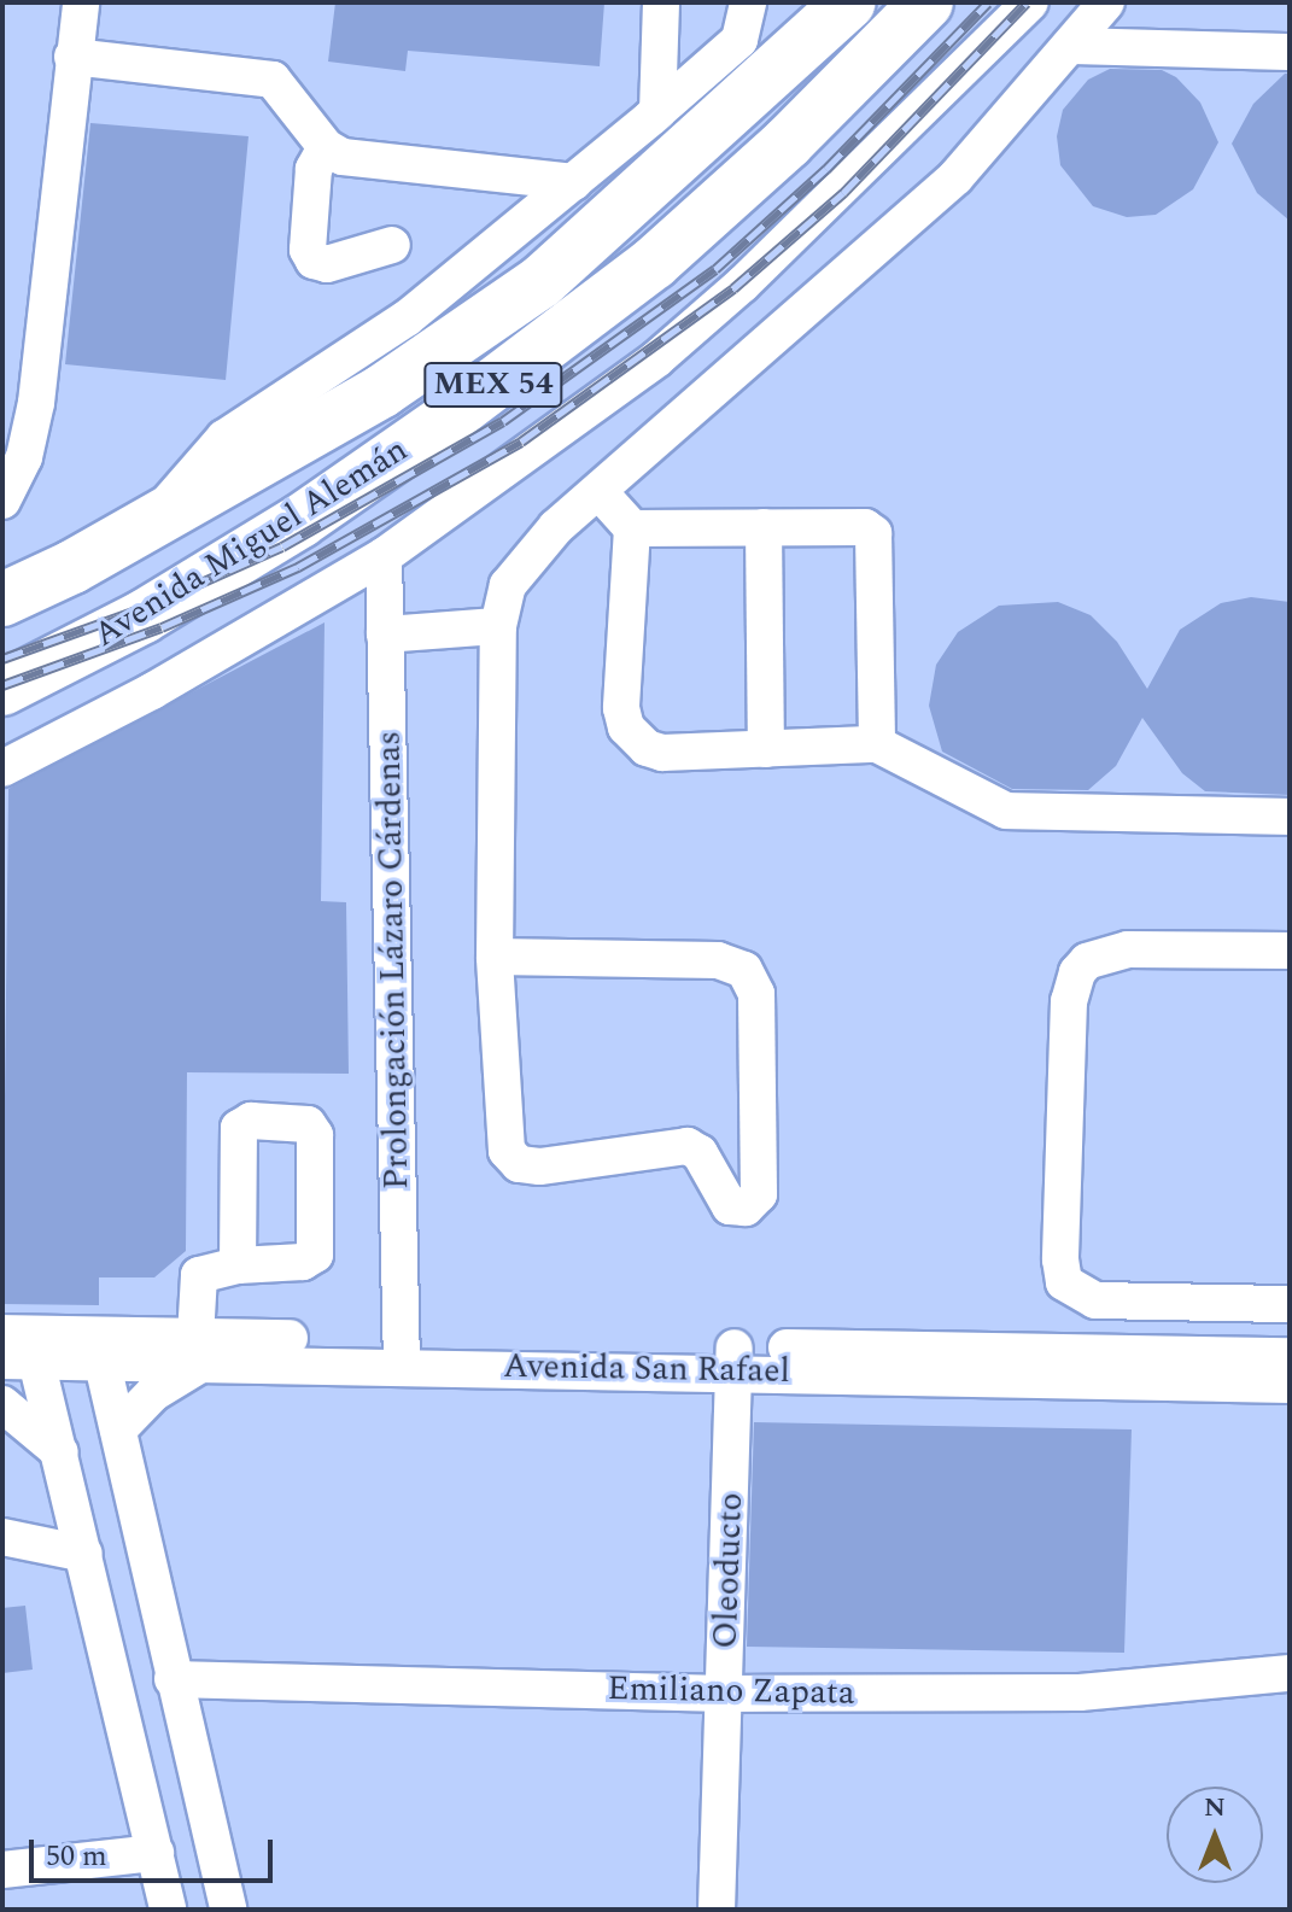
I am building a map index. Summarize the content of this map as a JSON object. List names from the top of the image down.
{
  "streets": {
    "highway": ["MEX 54", "Avenida Miguel Alemán"],
    "street": [
      "Prolongación Lázaro Cárdenas",
      "Avenida San Rafael",
      "Oleoducto",
      "Emiliano Zapata"
    ]
  },
  "crossings": [
    ["Prolongación Lázaro Cárdenas", "Avenida San Rafael"],
    ["Avenida San Rafael", "Oleoducto"],
    ["Oleoducto", "Emiliano Zapata"]
  ],
  "scale_bar": "50 m",
  "north": "top"
}
